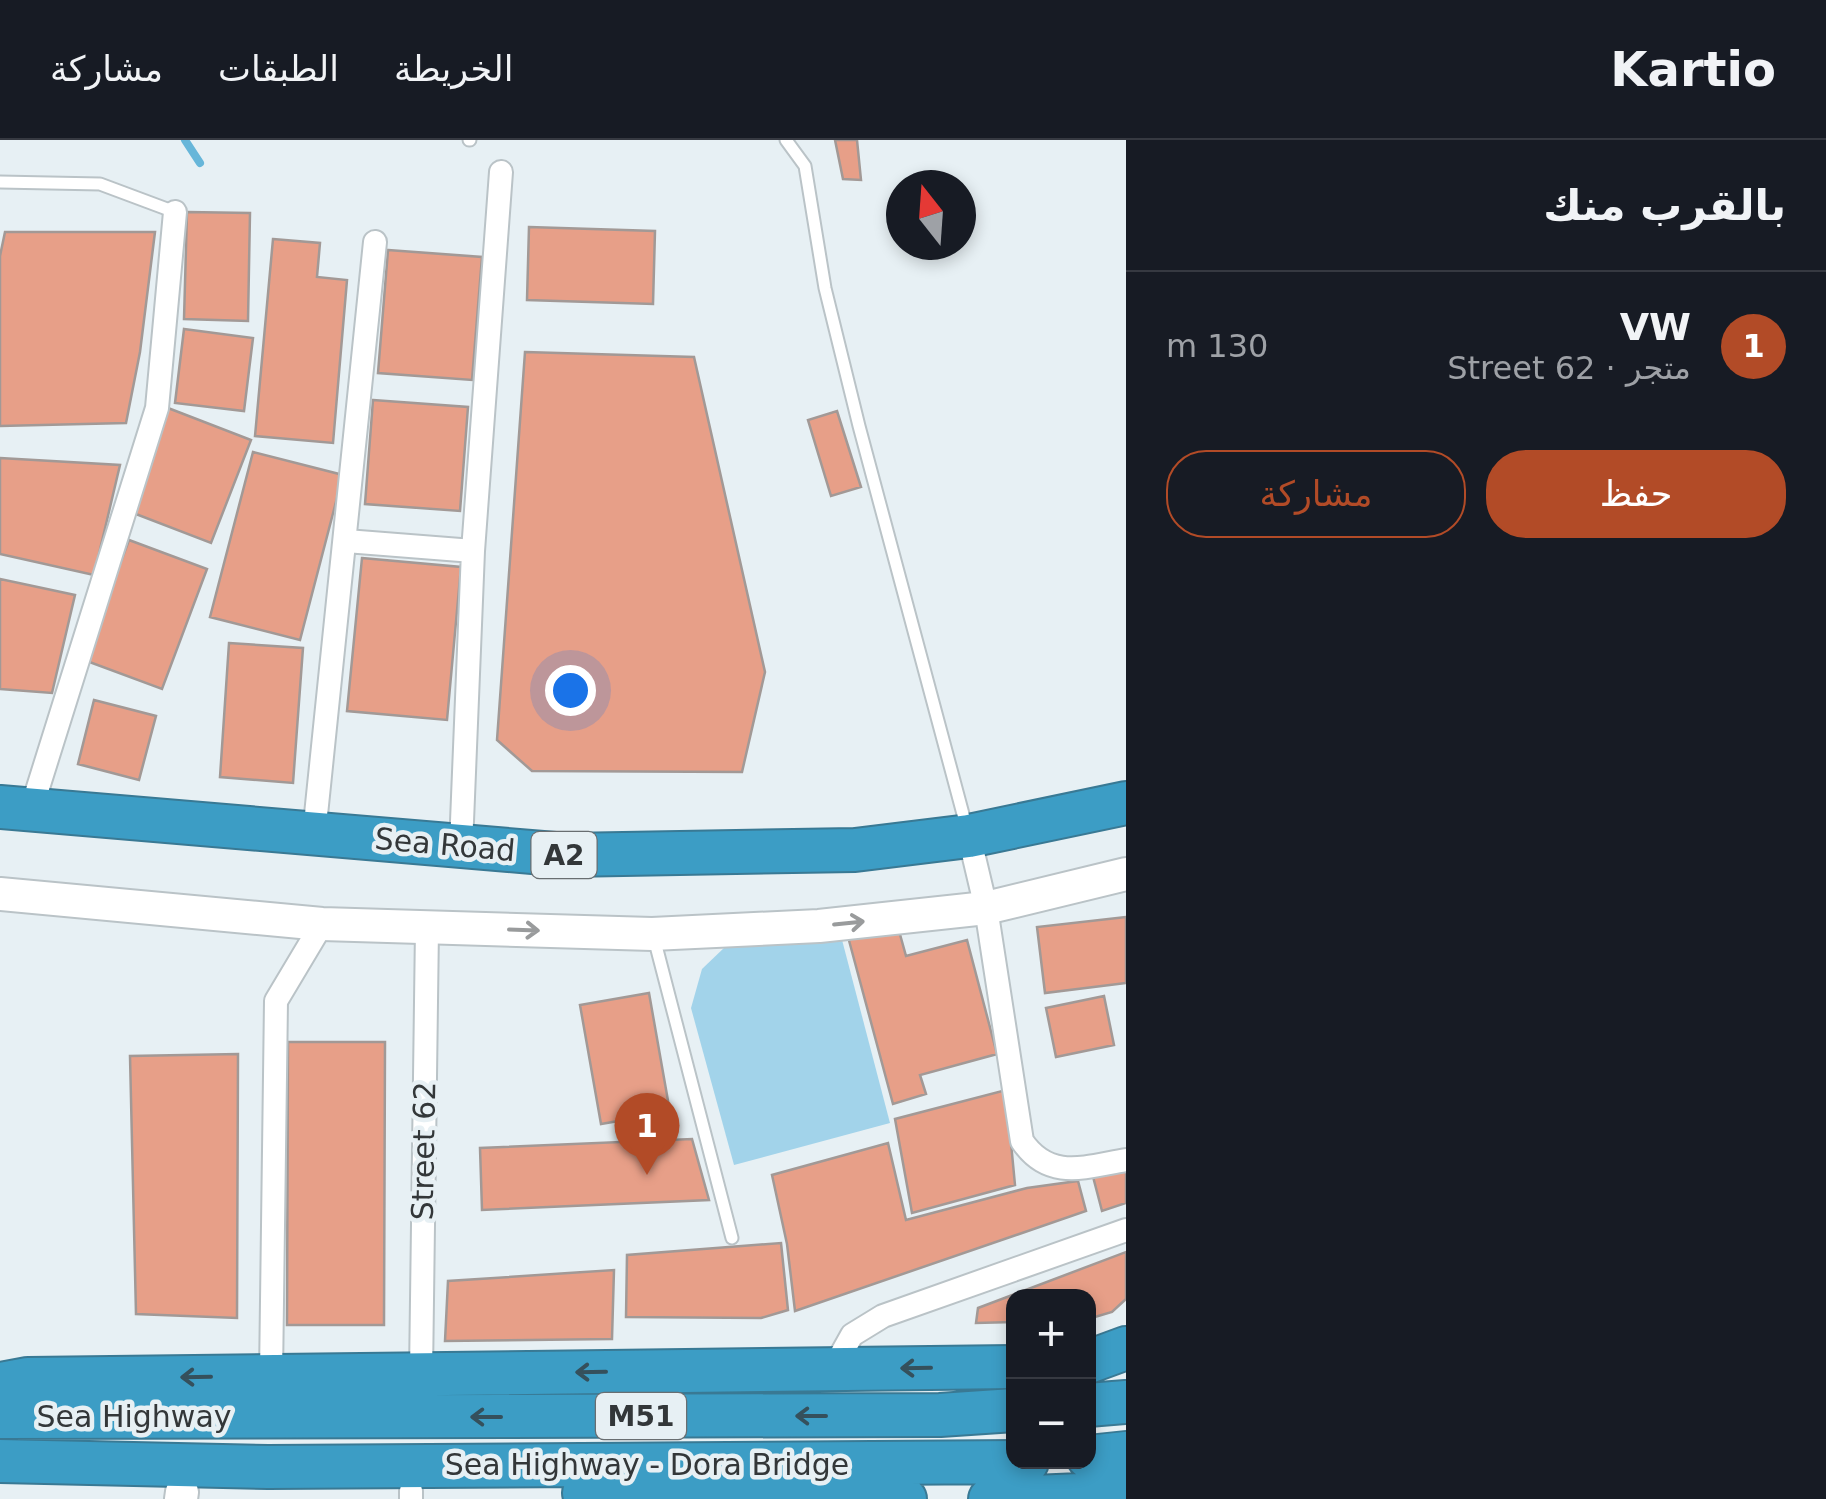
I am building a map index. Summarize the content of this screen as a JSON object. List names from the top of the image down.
{
  "streets": {
    "highway": [
      "Sea Road",
      "A2",
      "M51",
      "Sea Highway",
      "Sea Highway - Dora Bridge"
    ],
    "street": ["Street 62"]
  },
  "crossings": [
    ["Sea Highway", "Sea Highway - Dora Bridge"]
  ],
  "north": "top",
  "page": {
    "header": "Kartio",
    "nav": ["الخريطة", "الطبقات", "مشاركة"],
    "heading": "بالقرب منك",
    "list": [
      {
        "mark": "1",
        "name": "VW",
        "note": "متجر · Street 62",
        "value": "130 m"
      }
    ],
    "buttons": ["حفظ", "مشاركة"],
    "pins": "1",
    "map_buttons": ["+", "−"]
  }
}
